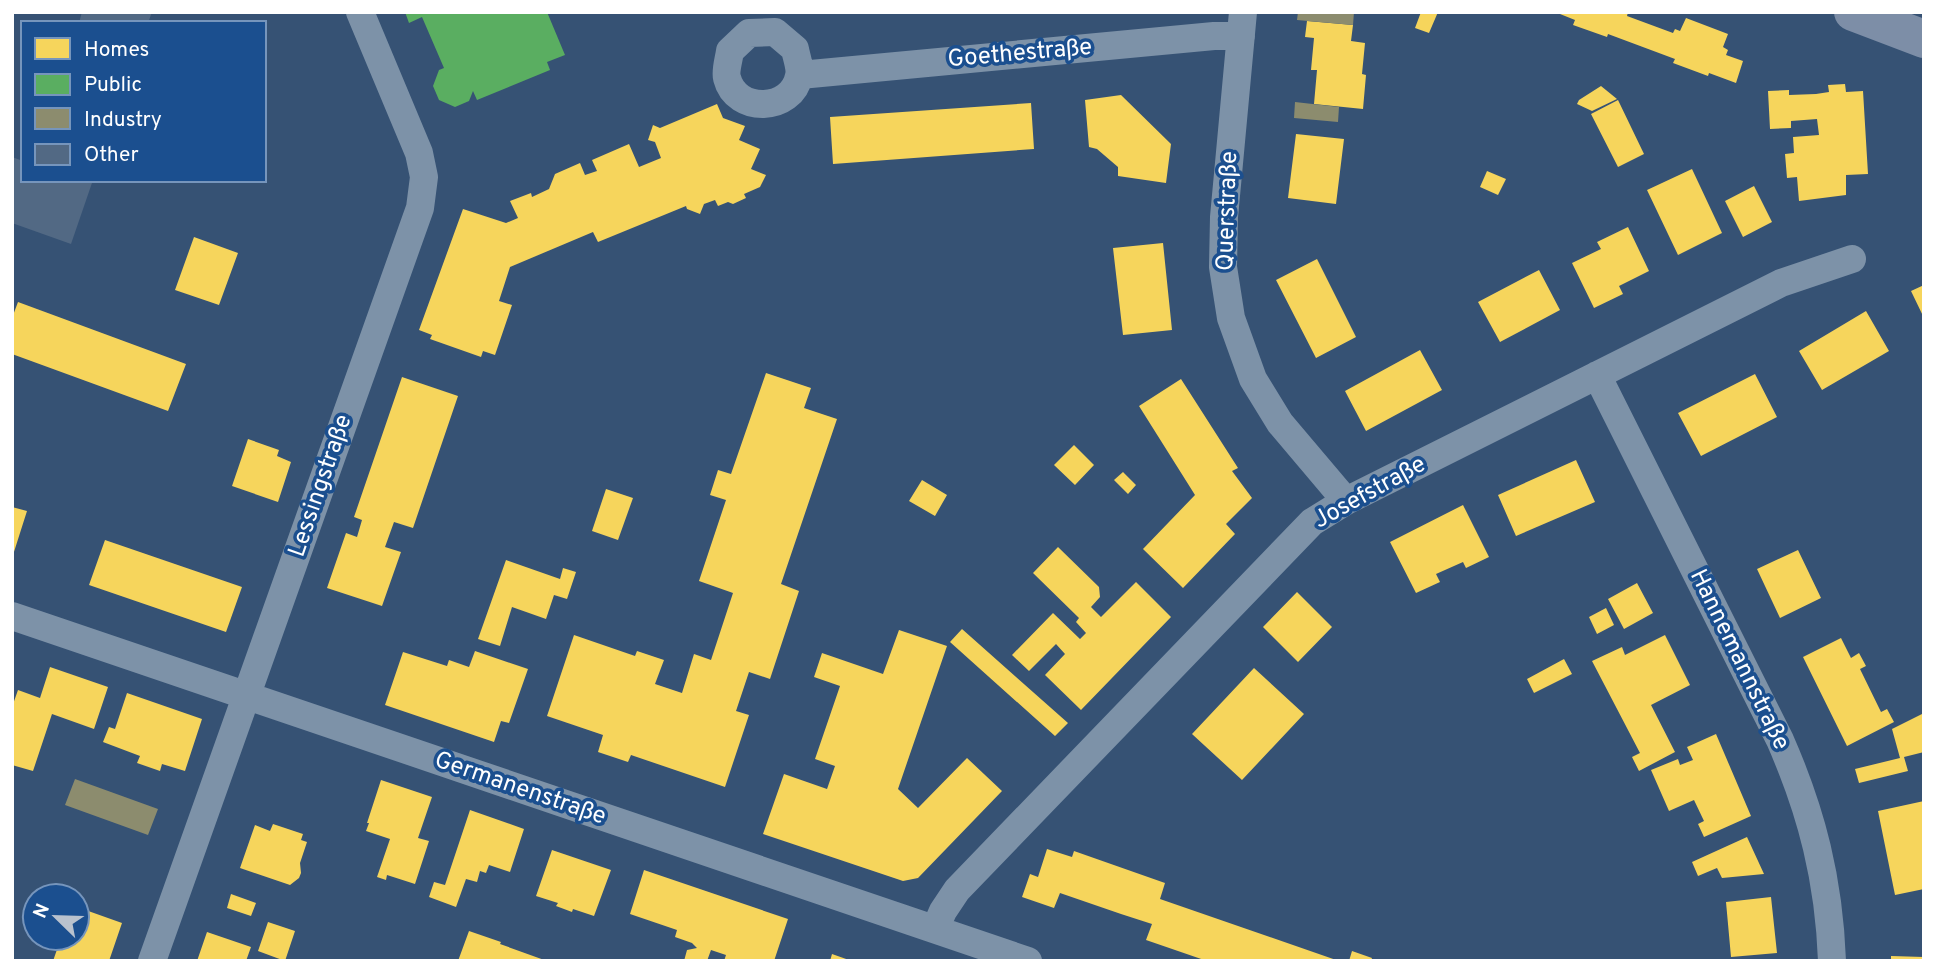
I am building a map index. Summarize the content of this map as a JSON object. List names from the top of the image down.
{
  "streets": {
    "street": [
      "Goethestraße",
      "Querstraße",
      "Lessingstraße",
      "Josefstraße",
      "Hannemannstraße",
      "Germanenstraße"
    ]
  },
  "crossings": [
    ["Goethestraße", "Querstraße"],
    ["Querstraße", "Josefstraße"],
    ["Lessingstraße", "Germanenstraße"],
    ["Josefstraße", "Hannemannstraße"],
    ["Josefstraße", "Germanenstraße"]
  ],
  "legend": [
    "Homes",
    "Public",
    "Industry",
    "Other"
  ],
  "north": "top left"
}
